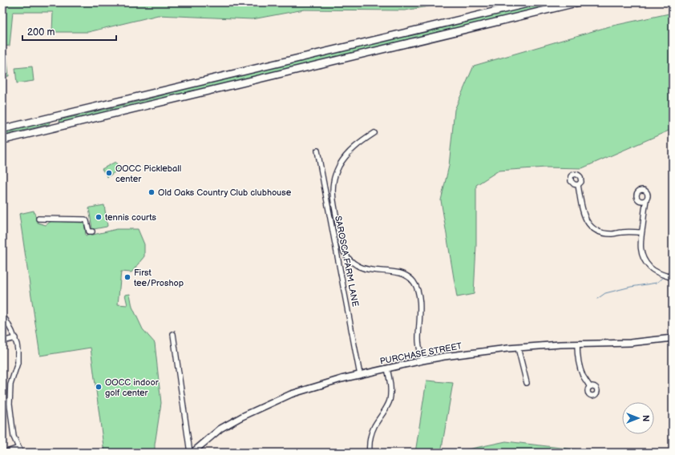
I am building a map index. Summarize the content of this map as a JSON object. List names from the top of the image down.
{
  "streets": {
    "main road": ["PURCHASE STREET"],
    "street": ["SAROSCA FARM LANE"]
  },
  "crossings": [
    ["SAROSCA FARM LANE", "PURCHASE STREET"]
  ],
  "places": [
    "OOCC Pickleball center",
    "Old Oaks Country Club clubhouse",
    "tennis courts",
    "First tee/Proshop",
    "OOCC indoor golf center"
  ],
  "scale_bar": "200 m",
  "north": "right"
}
